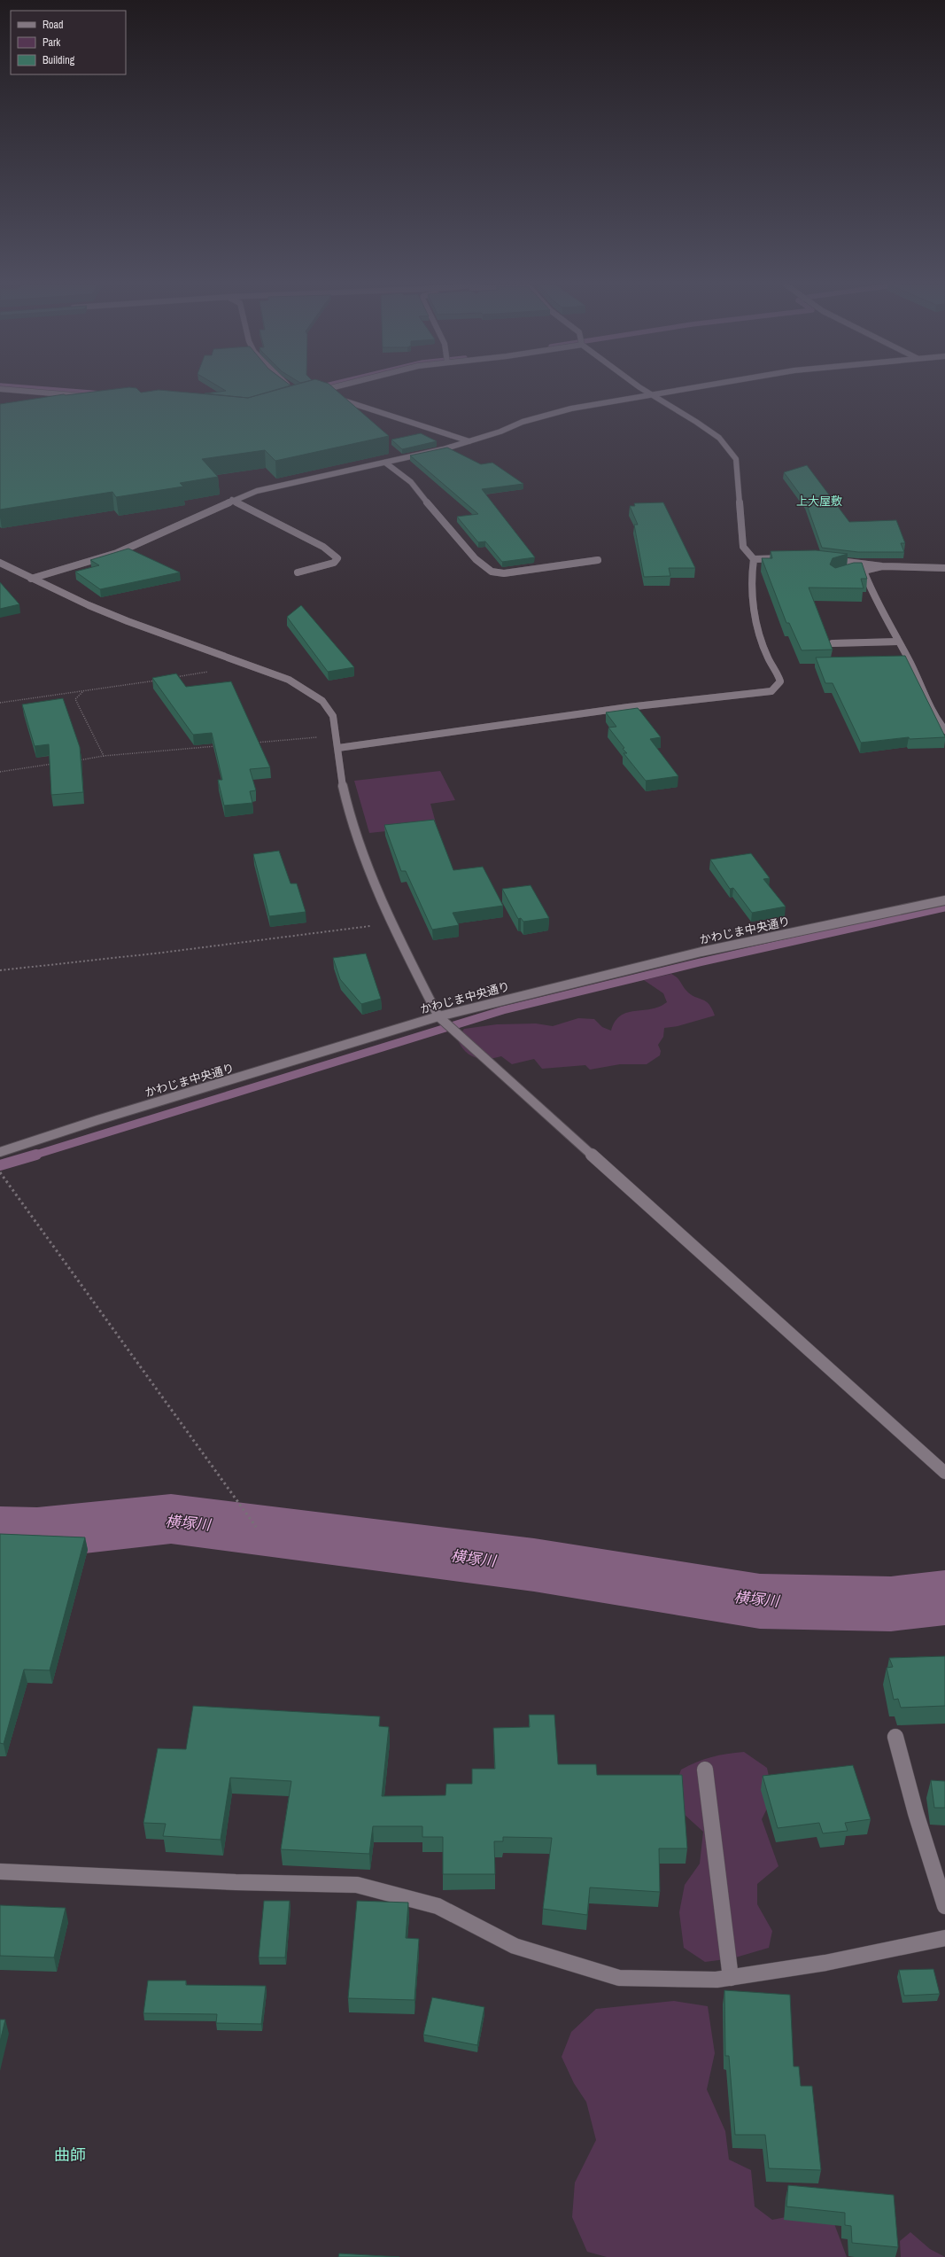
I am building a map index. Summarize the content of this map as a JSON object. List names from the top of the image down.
{
  "streets": {
    "street": ["かわじま中央通り"]
  },
  "districts": ["上大屋敷", "曲師"],
  "water": ["横塚川"],
  "legend": ["Road", "Park", "Building"]
}
